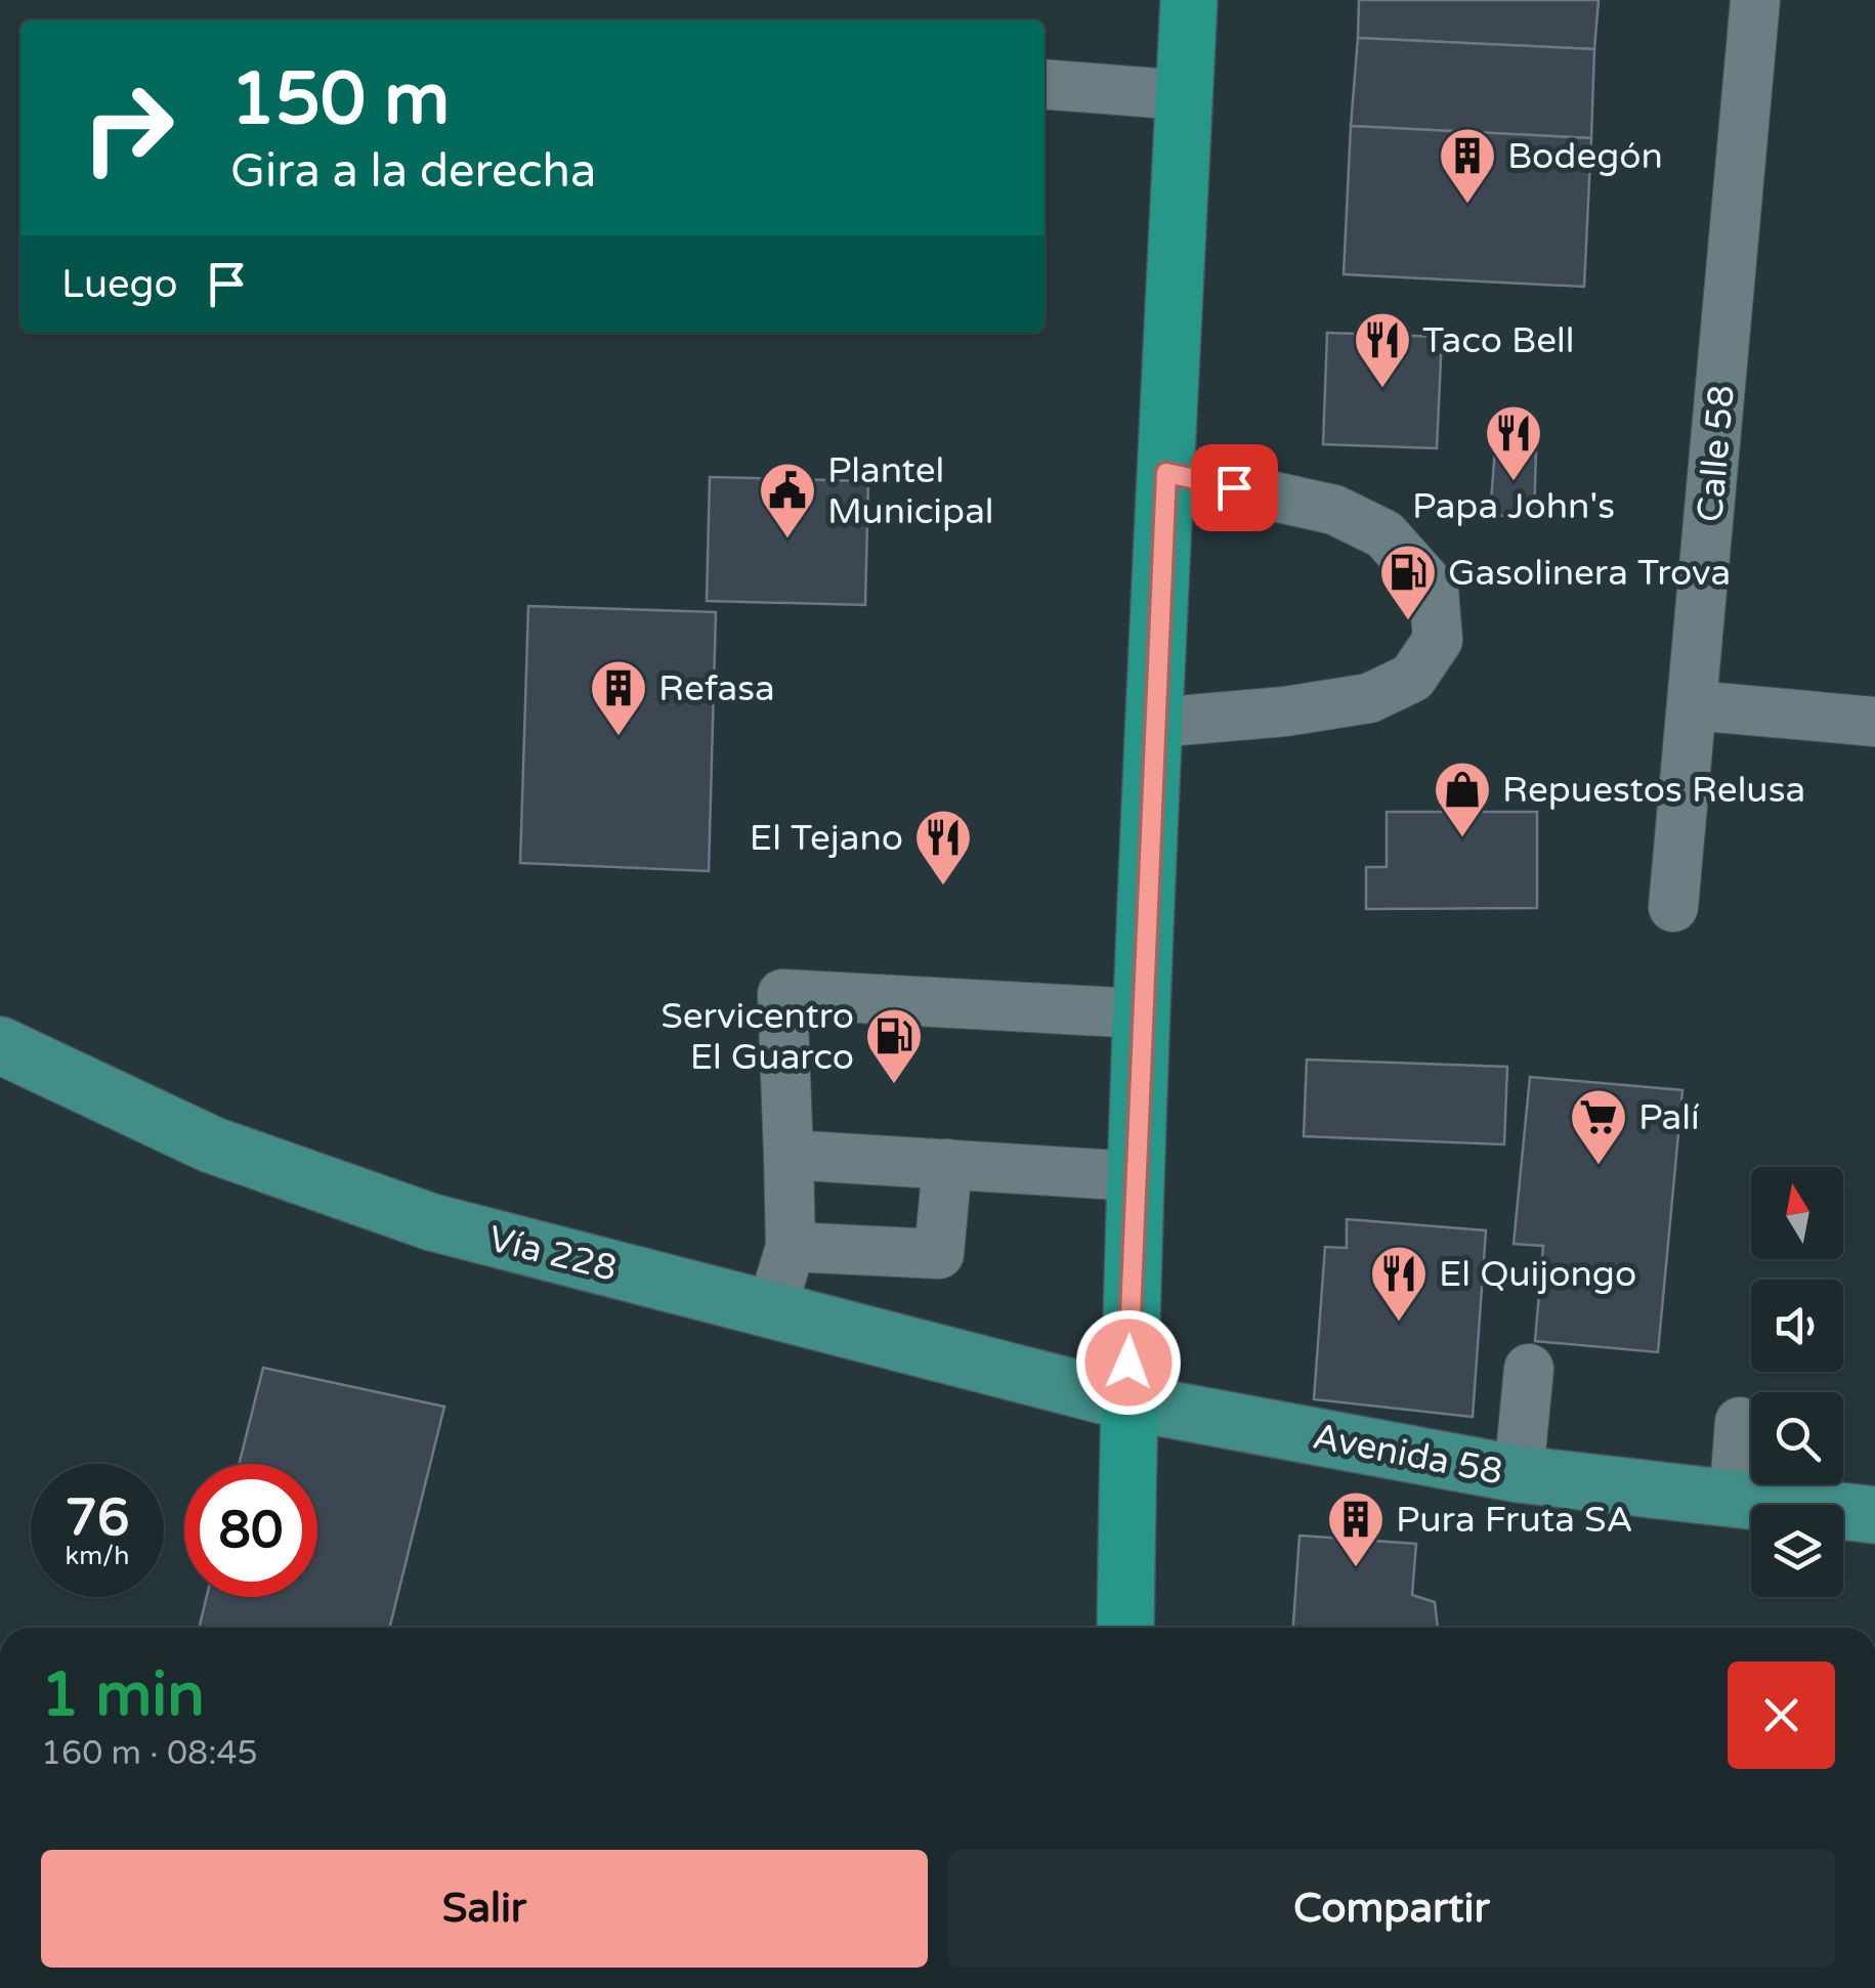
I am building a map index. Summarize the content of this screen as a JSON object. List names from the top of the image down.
{
  "streets": {
    "main road": ["Vía 228", "Avenida 58"],
    "street": ["Calle 58"]
  },
  "crossings": [
    ["Vía 228", "Avenida 58"]
  ],
  "places": {
    "building": ["Bodegón", "Refasa", "Pura Fruta SA"],
    "restaurant": [
      "Taco Bell",
      "Papa John's",
      "El Tejano",
      "El Quijongo"
    ],
    "public building": ["Plantel Municipal"],
    "fuel station": ["Gasolinera Trova", "Servicentro El Guarco"],
    "shop": ["Repuestos Relusa"],
    "supermarket": ["Palí"]
  },
  "north": "top",
  "page": {
    "turn": ["150 m", "Gira a la derecha"],
    "then": "Luego",
    "speed": "76 km/h",
    "limit": "80",
    "heading": ["1 min", "160 m · 08:45"],
    "buttons": ["Salir", "Compartir"]
  }
}
